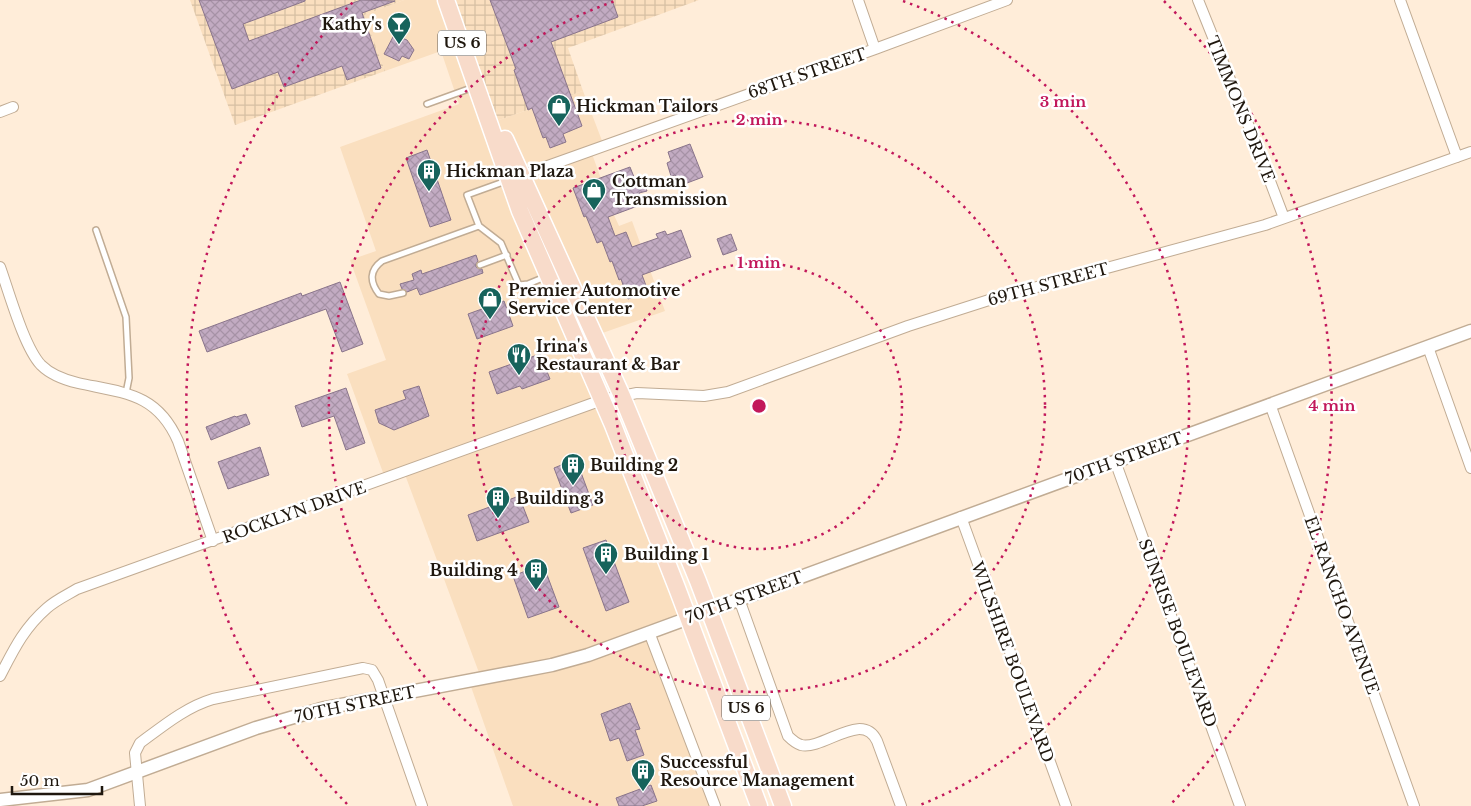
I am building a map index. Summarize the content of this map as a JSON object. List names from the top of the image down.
{
  "streets": {
    "main road": ["US 6"],
    "street": [
      "68TH STREET",
      "TIMMONS DRIVE",
      "69TH STREET",
      "70TH STREET",
      "ROCKLYN DRIVE",
      "EL RANCHO AVENUE",
      "SUNRISE BOULEVARD",
      "WILSHIRE BOULEVARD"
    ]
  },
  "crossings": [
    ["US 6", "68TH STREET"],
    ["US 6", "69TH STREET"],
    ["US 6", "70TH STREET"],
    ["US 6", "ROCKLYN DRIVE"],
    ["TIMMONS DRIVE", "69TH STREET"],
    ["69TH STREET", "ROCKLYN DRIVE"],
    ["70TH STREET", "EL RANCHO AVENUE"],
    ["70TH STREET", "SUNRISE BOULEVARD"],
    ["70TH STREET", "WILSHIRE BOULEVARD"]
  ],
  "places": {
    "bar": ["Kathy's"],
    "shop": ["Hickman Tailors", "Cottman Transmission", "Premier Automotive Service Center"],
    "building": [
      "Hickman Plaza",
      "Building 2",
      "Building 3",
      "Building 1",
      "Building 4",
      "Successful Resource Management"
    ],
    "restaurant": ["Irina's Restaurant & Bar"]
  },
  "scale_bar": "50 m",
  "rings": [
    "3 min",
    "2 min",
    "1 min",
    "4 min"
  ]
}
